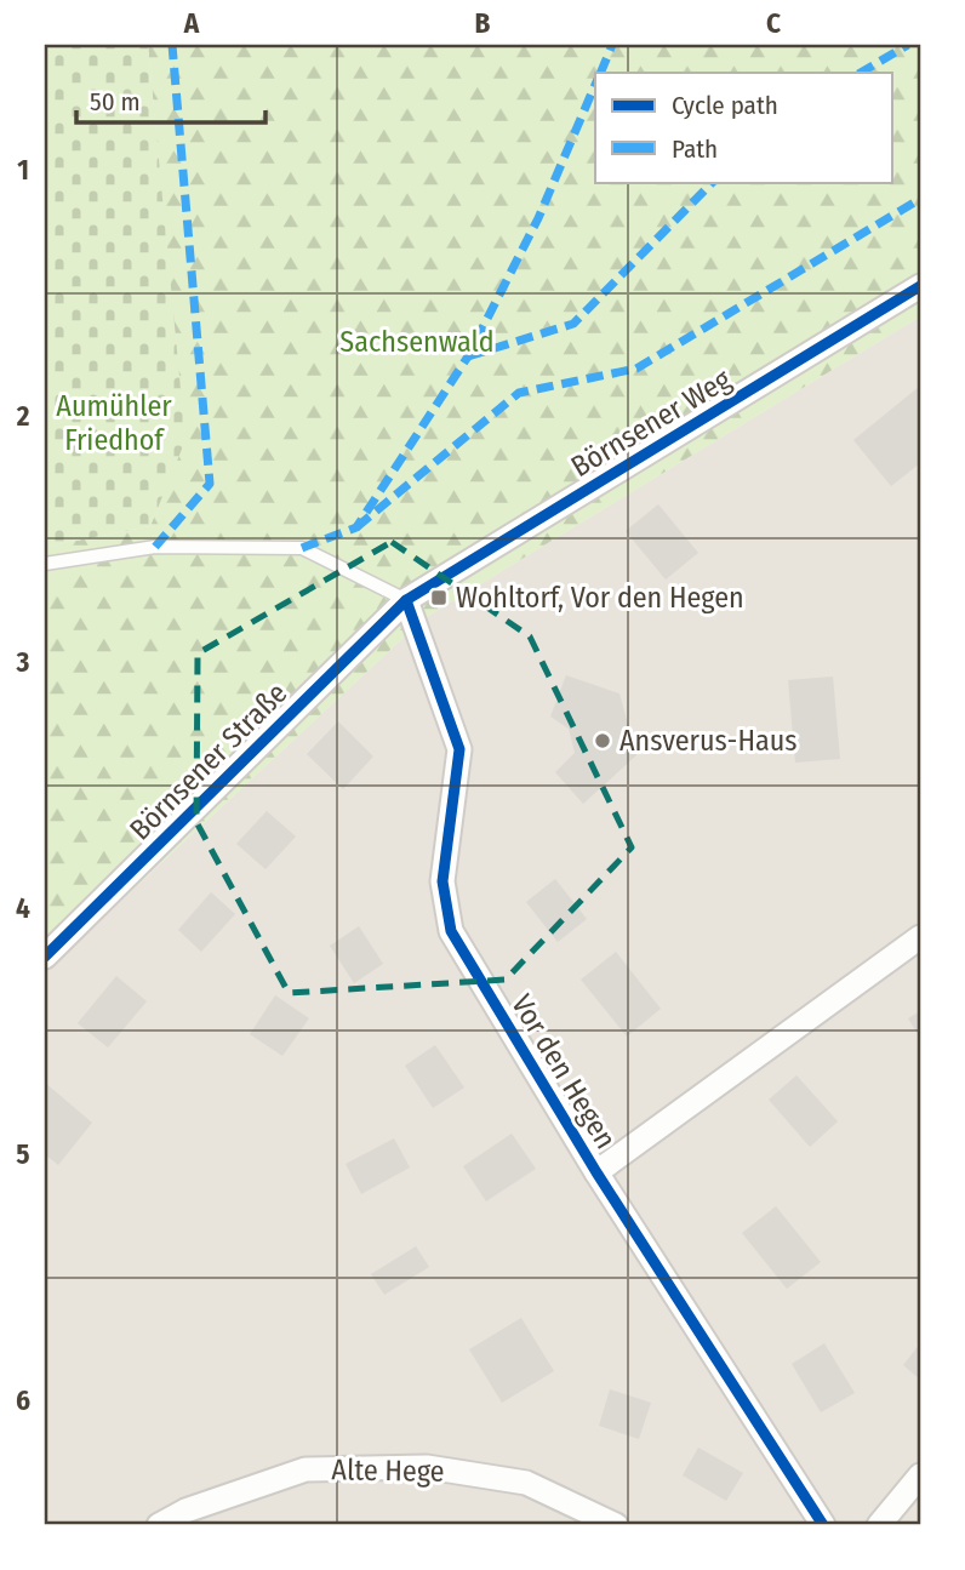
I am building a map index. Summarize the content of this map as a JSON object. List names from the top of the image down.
{
  "streets": {
    "street": [
      "Börnsener Weg",
      "Börnsener Straße",
      "Vor den Hegen",
      "Alte Hege"
    ]
  },
  "crossings": [
    ["Börnsener Weg", "Börnsener Straße"],
    ["Börnsener Weg", "Vor den Hegen"],
    ["Börnsener Straße", "Vor den Hegen"]
  ],
  "parks": ["Sachsenwald", "Aumühler Friedhof"],
  "places": {
    "transit": ["Wohltorf, Vor den Hegen"],
    "other": ["Ansverus-Haus"]
  },
  "legend": ["Cycle path", "Path"],
  "scale_bar": "50 m",
  "grid": {
    "columns": ["A", "B", "C"],
    "rows": [
      "1",
      "2",
      "3",
      "4",
      "5",
      "6"
    ]
  }
}
